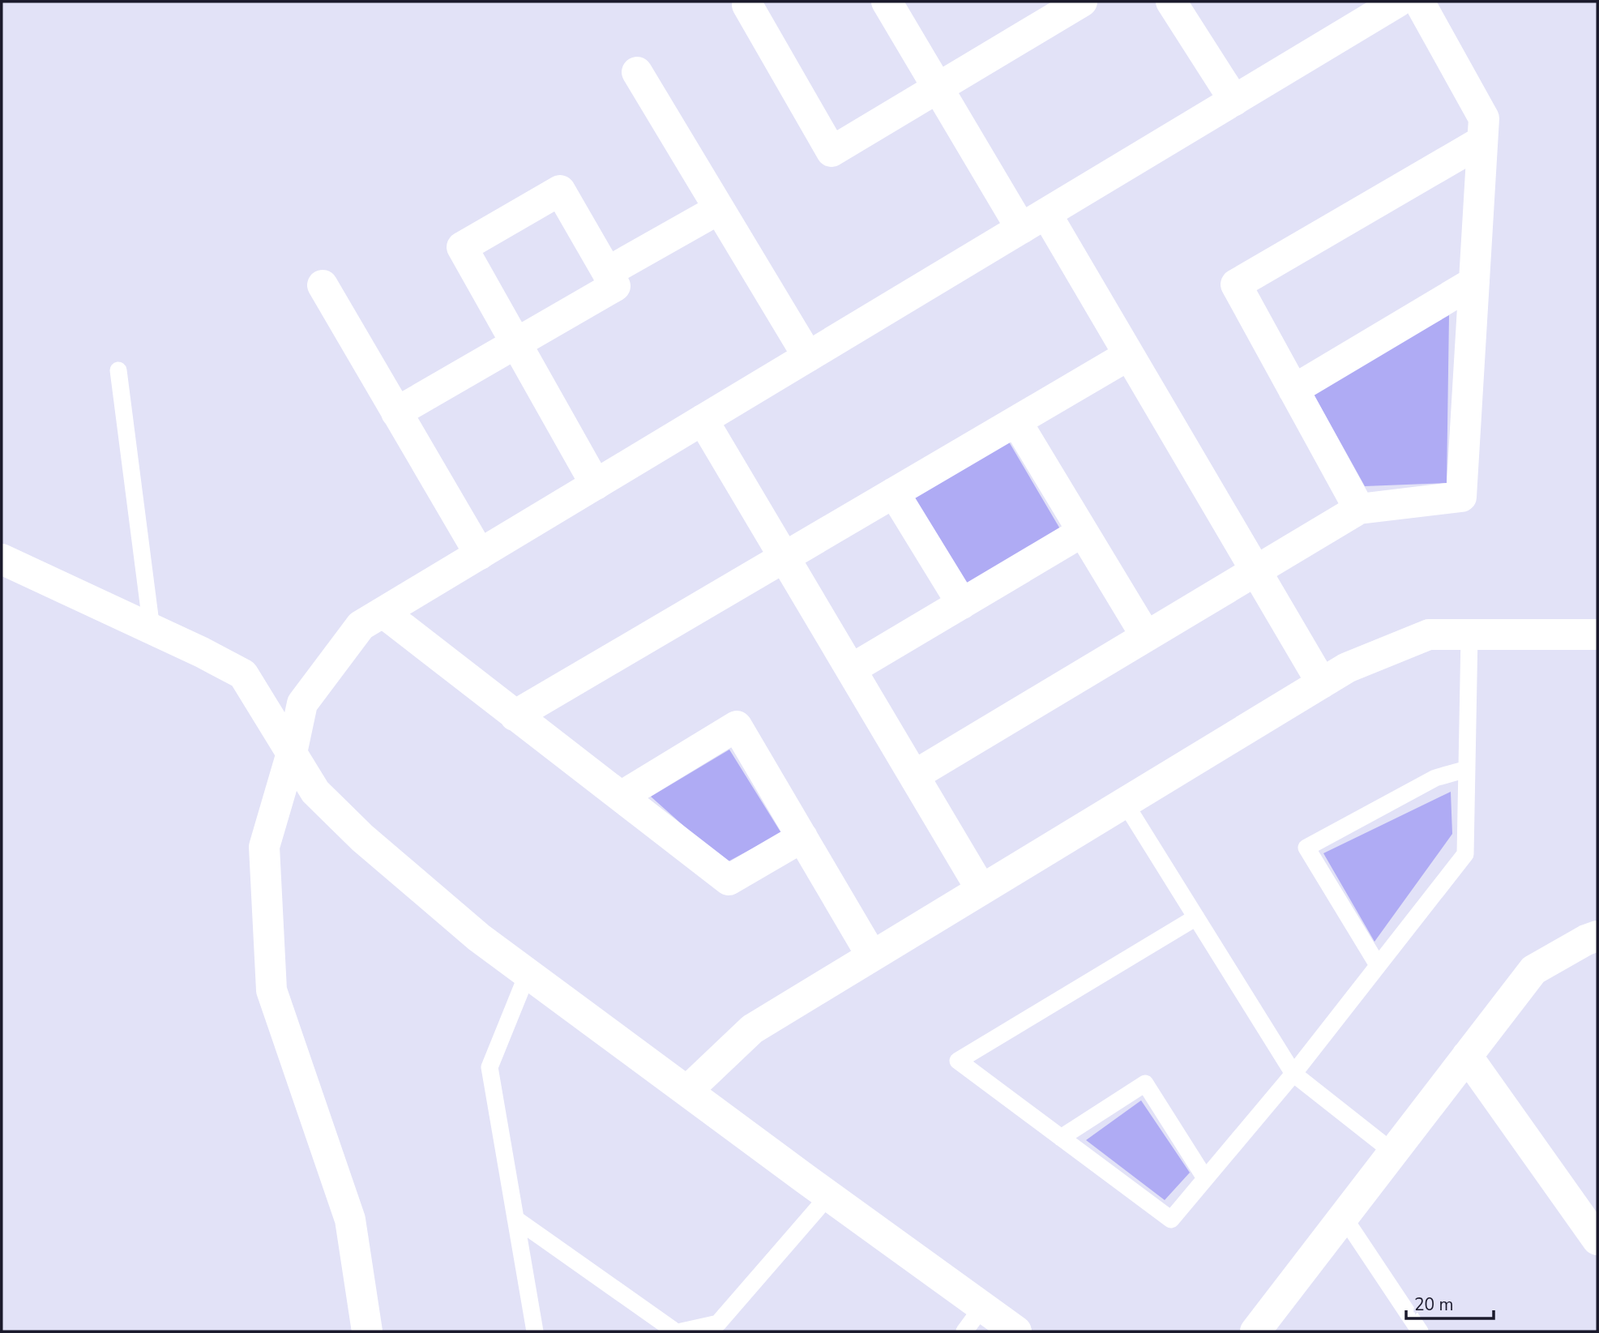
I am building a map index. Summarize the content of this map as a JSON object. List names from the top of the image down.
{
  "scale_bar": "20 m"
}
